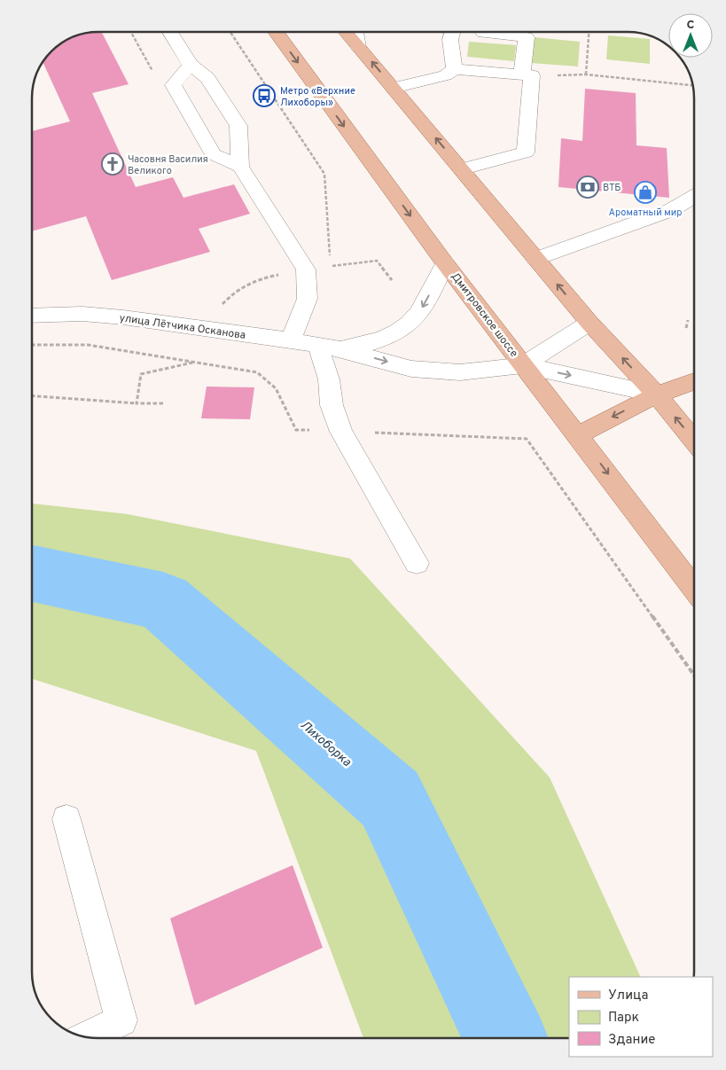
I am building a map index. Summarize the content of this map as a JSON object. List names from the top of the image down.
{
  "streets": {
    "main road": ["Дмитровское шоссе"],
    "street": ["улица Лётчика Осканова"]
  },
  "crossings": [
    ["Дмитровское шоссе", "улица Лётчика Осканова"]
  ],
  "water": ["Лихоборка"],
  "places": {
    "bus stop": ["Метро «Верхние Лихоборы»"],
    "church": ["Часовня Василия Великого"],
    "bank": ["ВТБ"],
    "shop": ["Ароматный мир"]
  },
  "legend": ["Улица", "Парк", "Здание"],
  "north": "top"
}
